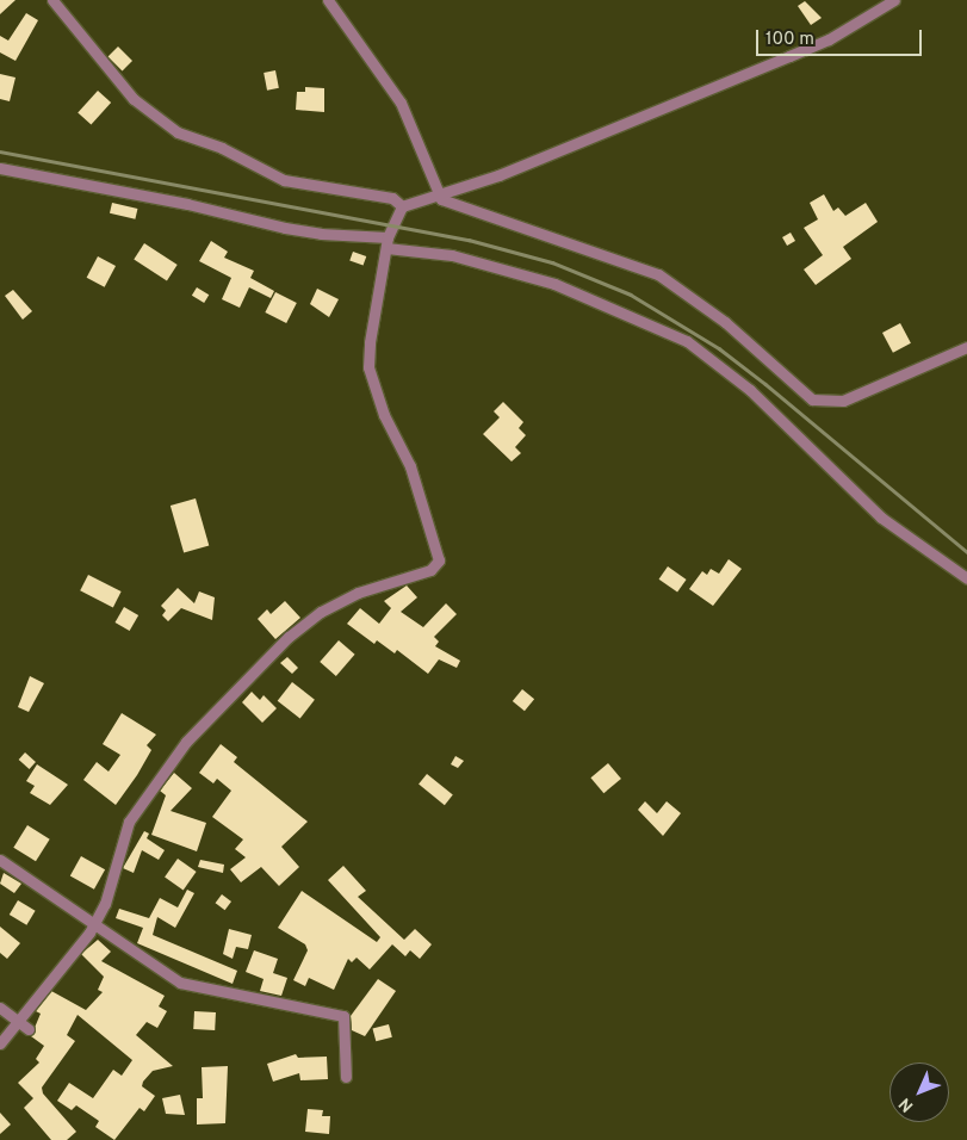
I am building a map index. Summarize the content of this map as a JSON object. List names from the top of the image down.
{
  "scale_bar": "100 m",
  "north": "bottom left"
}
